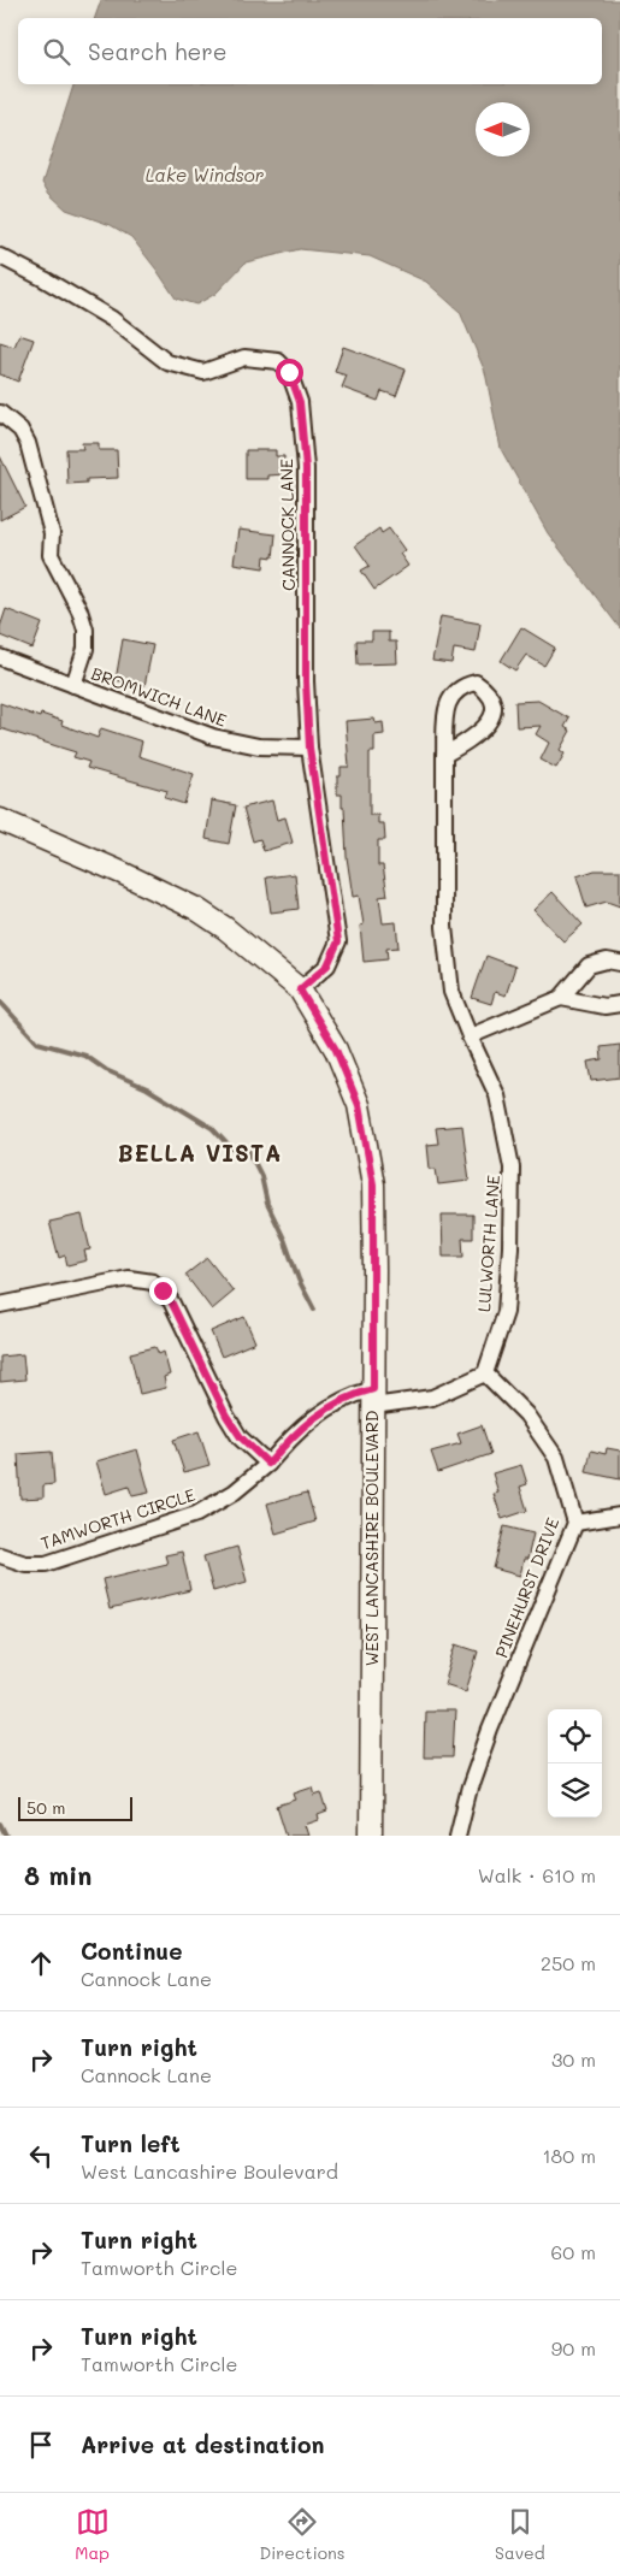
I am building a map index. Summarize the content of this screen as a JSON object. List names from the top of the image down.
{
  "streets": {
    "main road": ["WEST LANCASHIRE BOULEVARD"],
    "street": [
      "CANNOCK LANE",
      "BROMWICH LANE",
      "LULWORTH LANE",
      "TAMWORTH CIRCLE",
      "PINEHURST DRIVE"
    ]
  },
  "crossings": [
    ["CANNOCK LANE", "BROMWICH LANE"],
    ["CANNOCK LANE", "WEST LANCASHIRE BOULEVARD"],
    ["LULWORTH LANE", "PINEHURST DRIVE"],
    ["TAMWORTH CIRCLE", "WEST LANCASHIRE BOULEVARD"]
  ],
  "districts": ["BELLA VISTA"],
  "water": ["Lake Windsor"],
  "scale_bar": "50 m",
  "north": "left",
  "page": {
    "search": "Search here",
    "scale": "50 m",
    "heading": ["8 min", "Walk · 610 m"],
    "list": [
      ["Continue", "Cannock Lane", "250 m"],
      ["Turn right", "Cannock Lane", "30 m"],
      ["Turn left", "West Lancashire Boulevard", "180 m"],
      ["Turn right", "Tamworth Circle", "60 m"],
      ["Turn right", "Tamworth Circle", "90 m"],
      "Arrive at destination"
    ],
    "nav": ["Map", "Directions", "Saved"]
  }
}
